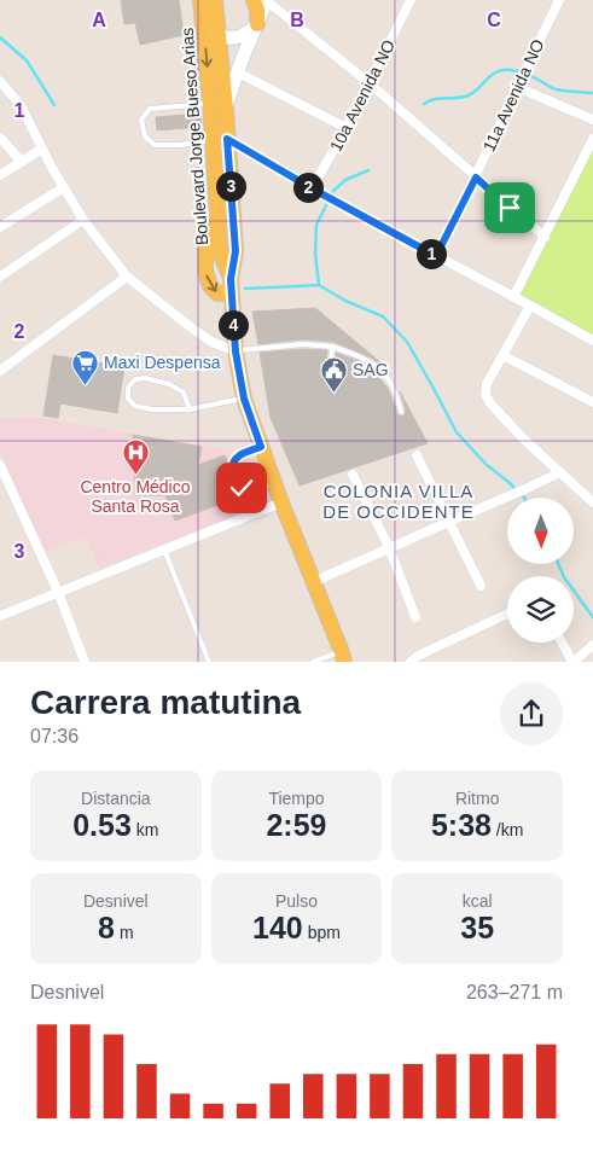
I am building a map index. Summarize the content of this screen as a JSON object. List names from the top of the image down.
{
  "streets": {
    "main road": ["Boulevard Jorge Bueso Arias"],
    "street": ["10a Avenida NO", "11a Avenida NO"]
  },
  "districts": ["COLONIA VILLA DE OCCIDENTE"],
  "places": {
    "supermarket": ["Maxi Despensa"],
    "public building": ["SAG"],
    "hospital": ["Centro Médico Santa Rosa"]
  },
  "north": "bottom",
  "page": {
    "pins": [
      "3",
      "2",
      "1",
      "4"
    ],
    "heading": ["Carrera matutina", "07:36"],
    "stats": [
      ["Distancia", "0.53 km"],
      ["Tiempo", "2:59"],
      ["Ritmo", "5:38 /km"],
      ["Desnivel", "8 m"],
      ["Pulso", "140 bpm"],
      ["kcal", "35"]
    ],
    "chart": ["Desnivel", "263–271 m"]
  },
  "grid": {
    "columns": ["A", "B", "C"],
    "rows": ["1", "2", "3"]
  }
}
